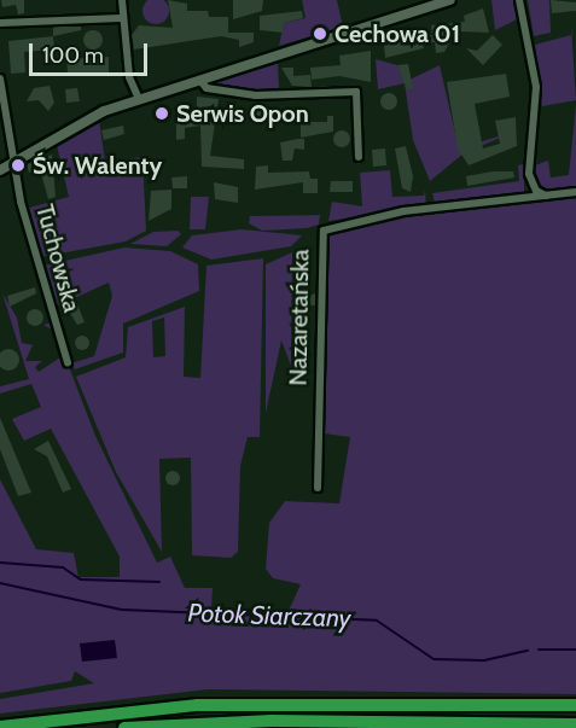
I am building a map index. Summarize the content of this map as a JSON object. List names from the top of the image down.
{
  "streets": {
    "street": ["Tuchowska", "Nazaretańska"]
  },
  "water": ["Potok Siarczany"],
  "places": ["Cechowa 01", "Serwis Opon", "Św. Walenty"],
  "scale_bar": "100 m"
}
